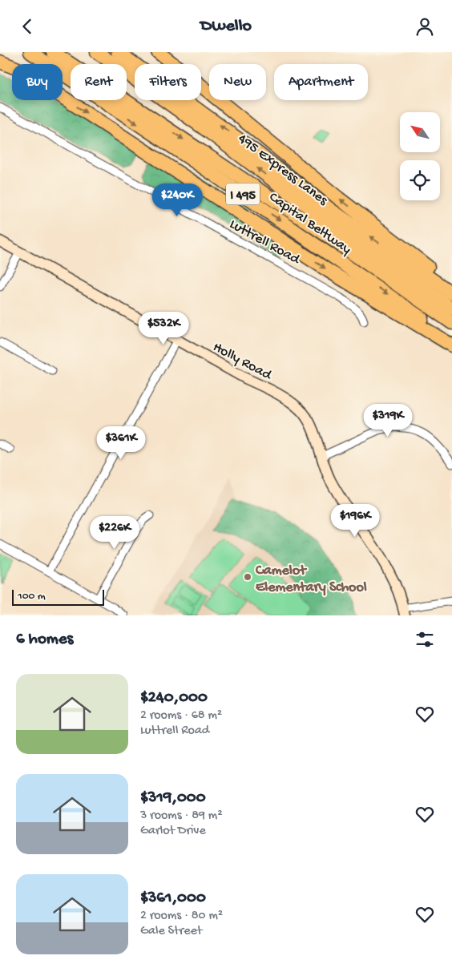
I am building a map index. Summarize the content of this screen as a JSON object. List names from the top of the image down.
{
  "streets": {
    "highway": ["495 Express Lanes", "I 495", "Capital Beltway"],
    "street": ["Luttrell Road", "Holly Road"]
  },
  "places": ["Camelot Elementary School"],
  "scale_bar": "100 m",
  "north": "top left",
  "page": {
    "header": "Dwello",
    "chip": [
      "Buy",
      "Rent",
      "Filters",
      "New",
      "Apartment"
    ],
    "price": [
      "$240K",
      "$532K",
      "$319K",
      "$361K",
      "$196K",
      "$226K"
    ],
    "scale": "100 m",
    "heading": "6 homes",
    "list": [
      {
        "name": "$240,000",
        "note": "2 rooms · 68 m² · Luttrell Road"
      },
      {
        "name": "$319,000",
        "note": "3 rooms · 89 m² · Garlot Drive"
      },
      {
        "name": "$361,000",
        "note": "2 rooms · 80 m² · Gale Street"
      }
    ]
  }
}
